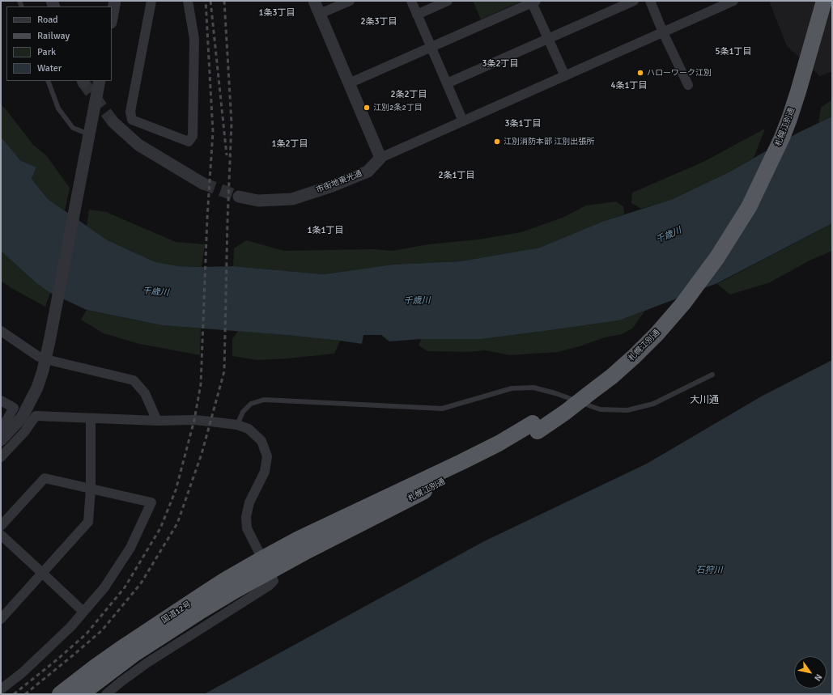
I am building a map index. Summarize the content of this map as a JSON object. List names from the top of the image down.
{
  "streets": {
    "highway": ["札幌江別通", "国道12号"],
    "street": ["市街地東光通"]
  },
  "crossings": [
    ["札幌江別通", "国道12号"]
  ],
  "districts": [
    "1条3丁目",
    "2条3丁目",
    "5条1丁目",
    "3条2丁目",
    "4条1丁目",
    "2条2丁目",
    "3条1丁目",
    "1条2丁目",
    "2条1丁目",
    "1条1丁目",
    "大川通"
  ],
  "water": ["千歳川", "石狩川"],
  "places": ["ハローワーク江別", "江別2条2丁目", "江別消防本部 江別出張所"],
  "legend": [
    "Road",
    "Railway",
    "Park",
    "Water"
  ],
  "north": "bottom right"
}
